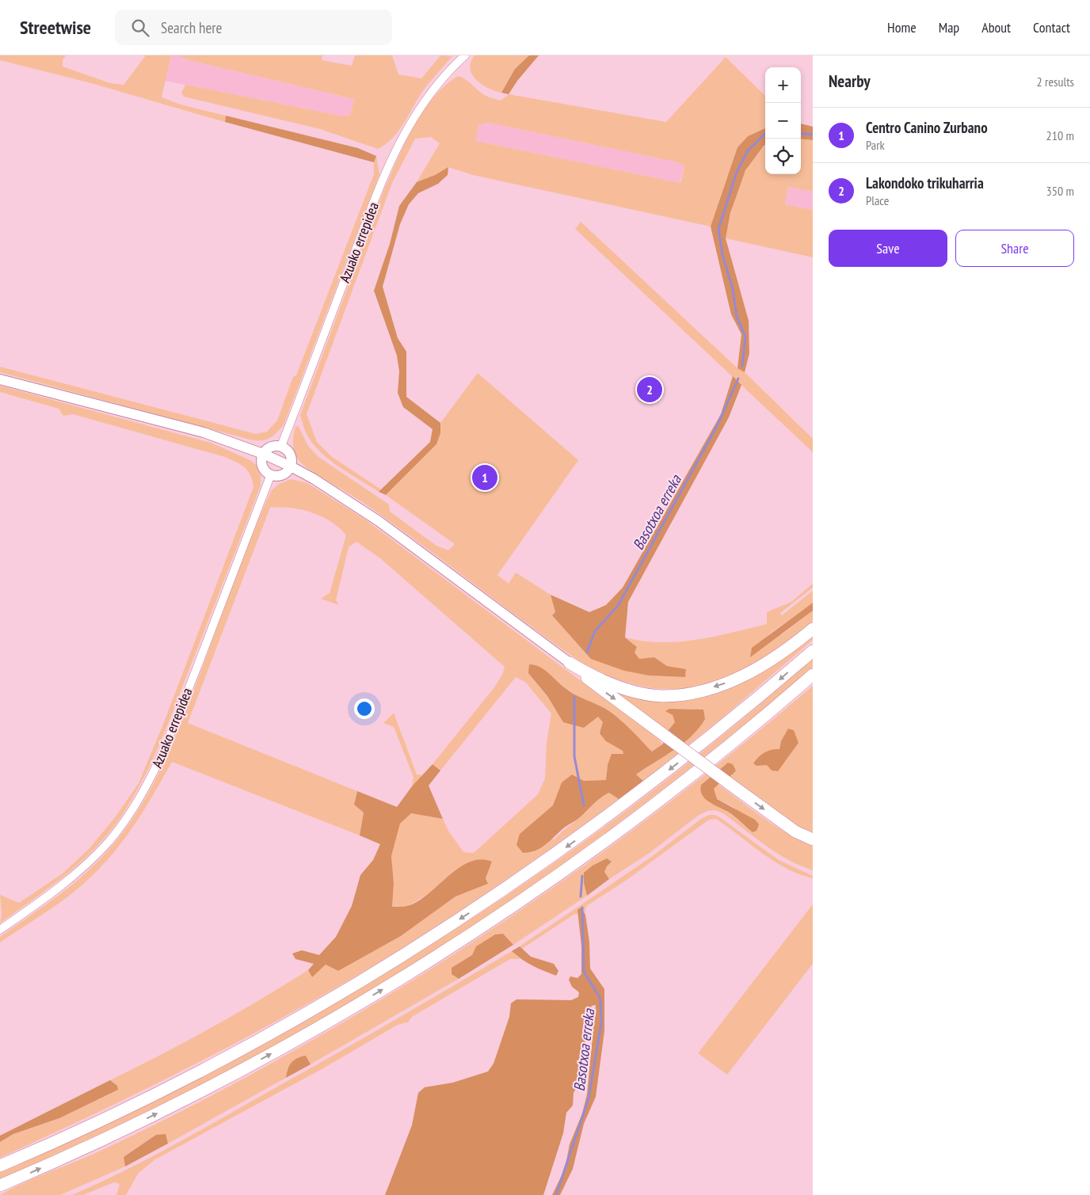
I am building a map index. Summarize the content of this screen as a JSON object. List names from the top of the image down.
{
  "streets": {
    "street": ["Azuako errepidea"]
  },
  "water": ["Basotxoa erreka"],
  "page": {
    "header": "Streetwise",
    "search": "Search here",
    "nav": [
      "Home",
      "Map",
      "About",
      "Contact"
    ],
    "heading": ["Nearby", "2 results"],
    "map_buttons": ["+", "−"],
    "list": [
      {
        "mark": "1",
        "name": "Centro Canino Zurbano",
        "note": "Park",
        "value": "210 m"
      },
      {
        "mark": "2",
        "name": "Lakondoko trikuharria",
        "note": "Place",
        "value": "350 m"
      }
    ],
    "buttons": ["Save", "Share"],
    "pins": ["2", "1"]
  }
}
